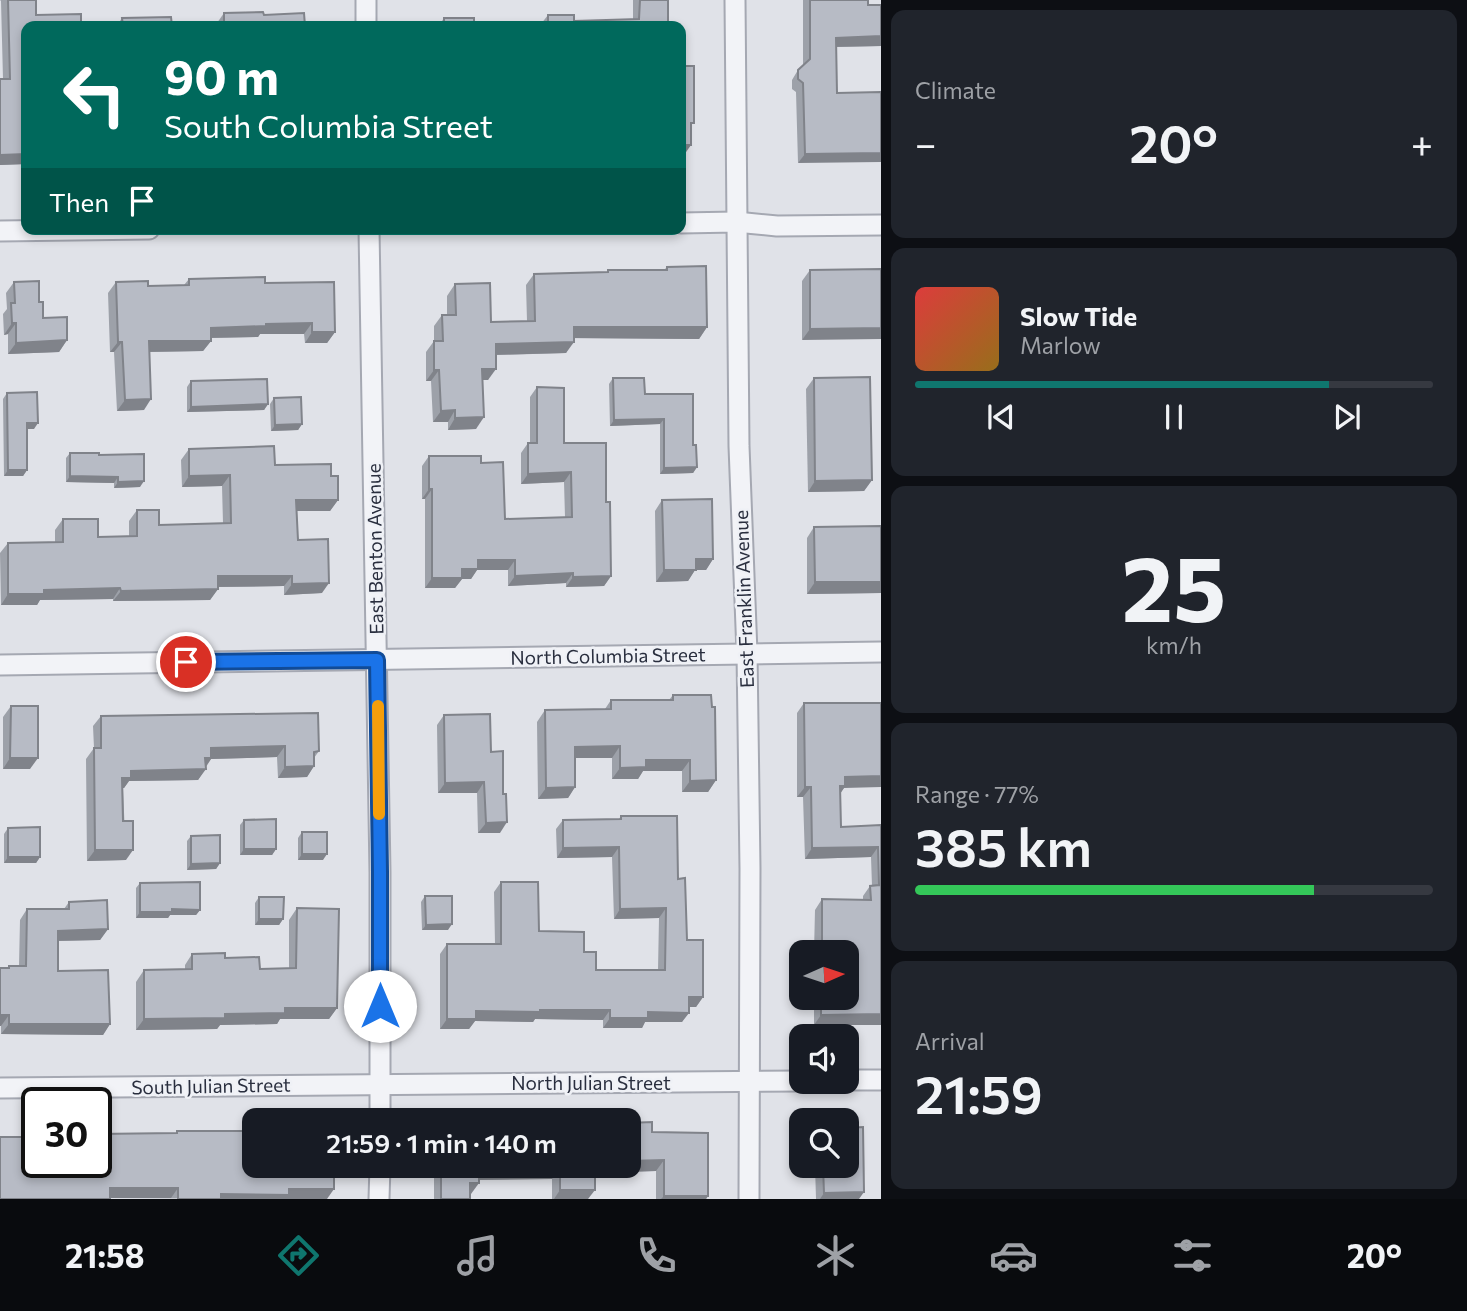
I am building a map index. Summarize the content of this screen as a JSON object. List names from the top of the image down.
{
  "streets": {
    "street": [
      "East Benton Avenue",
      "East Franklin Avenue",
      "North Columbia Street",
      "North Julian Street",
      "South Julian Street"
    ]
  },
  "crossings": [
    ["East Benton Avenue", "North Columbia Street"],
    ["East Benton Avenue", "North Julian Street"],
    ["East Benton Avenue", "South Julian Street"],
    ["East Franklin Avenue", "North Columbia Street"],
    ["East Franklin Avenue", "North Julian Street"],
    ["North Julian Street", "South Julian Street"]
  ],
  "north": "right",
  "page": {
    "tile": [
      "Climate",
      ["25", "km/h"],
      ["Range · 77%", "385 km"],
      ["Arrival", "21:59"]
    ],
    "turn": ["90 m", "South Columbia Street"],
    "heat": ["−", "20°", "+"],
    "then": "Then",
    "song": ["Slow Tide", "Marlow"],
    "limit": "30",
    "trip": "21:59 · 1 min · 140 m",
    "tabs": ["21:58", "20°"]
  }
}
